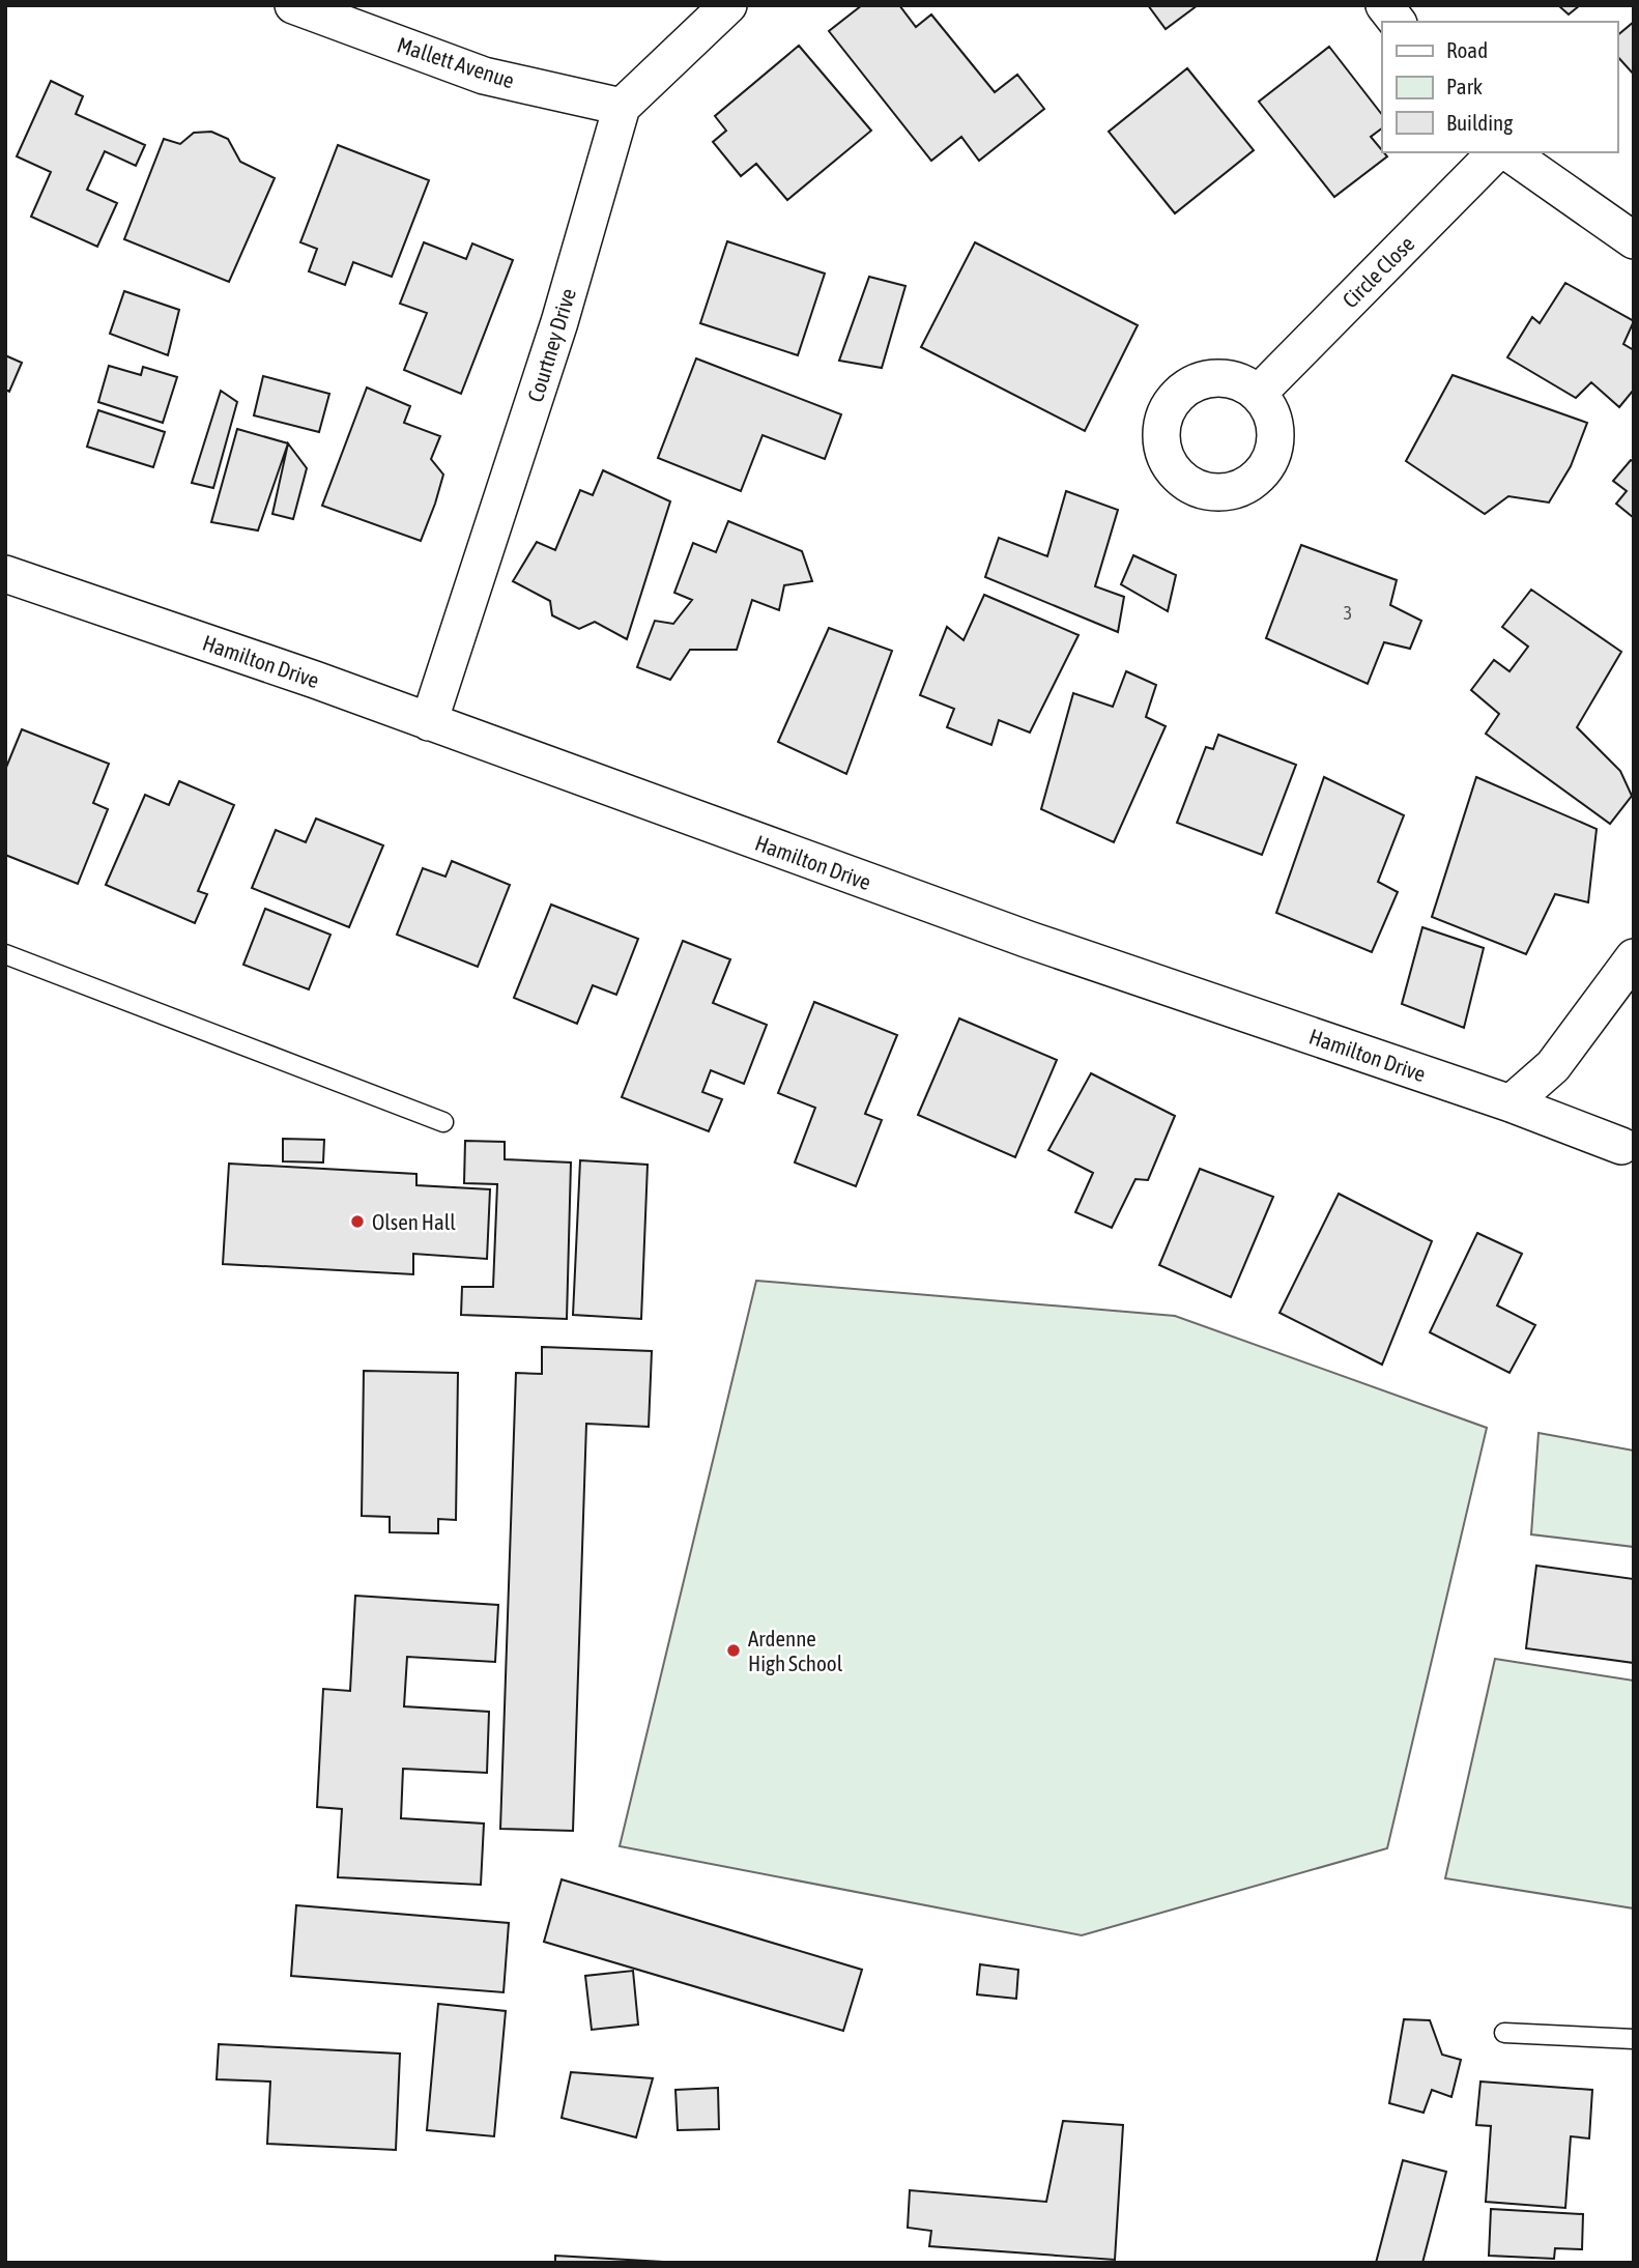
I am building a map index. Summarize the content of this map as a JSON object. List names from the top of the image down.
{
  "streets": {
    "street": [
      "Mallett Avenue",
      "Circle Close",
      "Courtney Drive",
      "Hamilton Drive"
    ]
  },
  "crossings": [
    ["Mallett Avenue", "Courtney Drive"],
    ["Courtney Drive", "Hamilton Drive"]
  ],
  "places": ["Olsen Hall", "Ardenne High School"],
  "house_numbers": ["3"],
  "legend": ["Road", "Park", "Building"]
}
